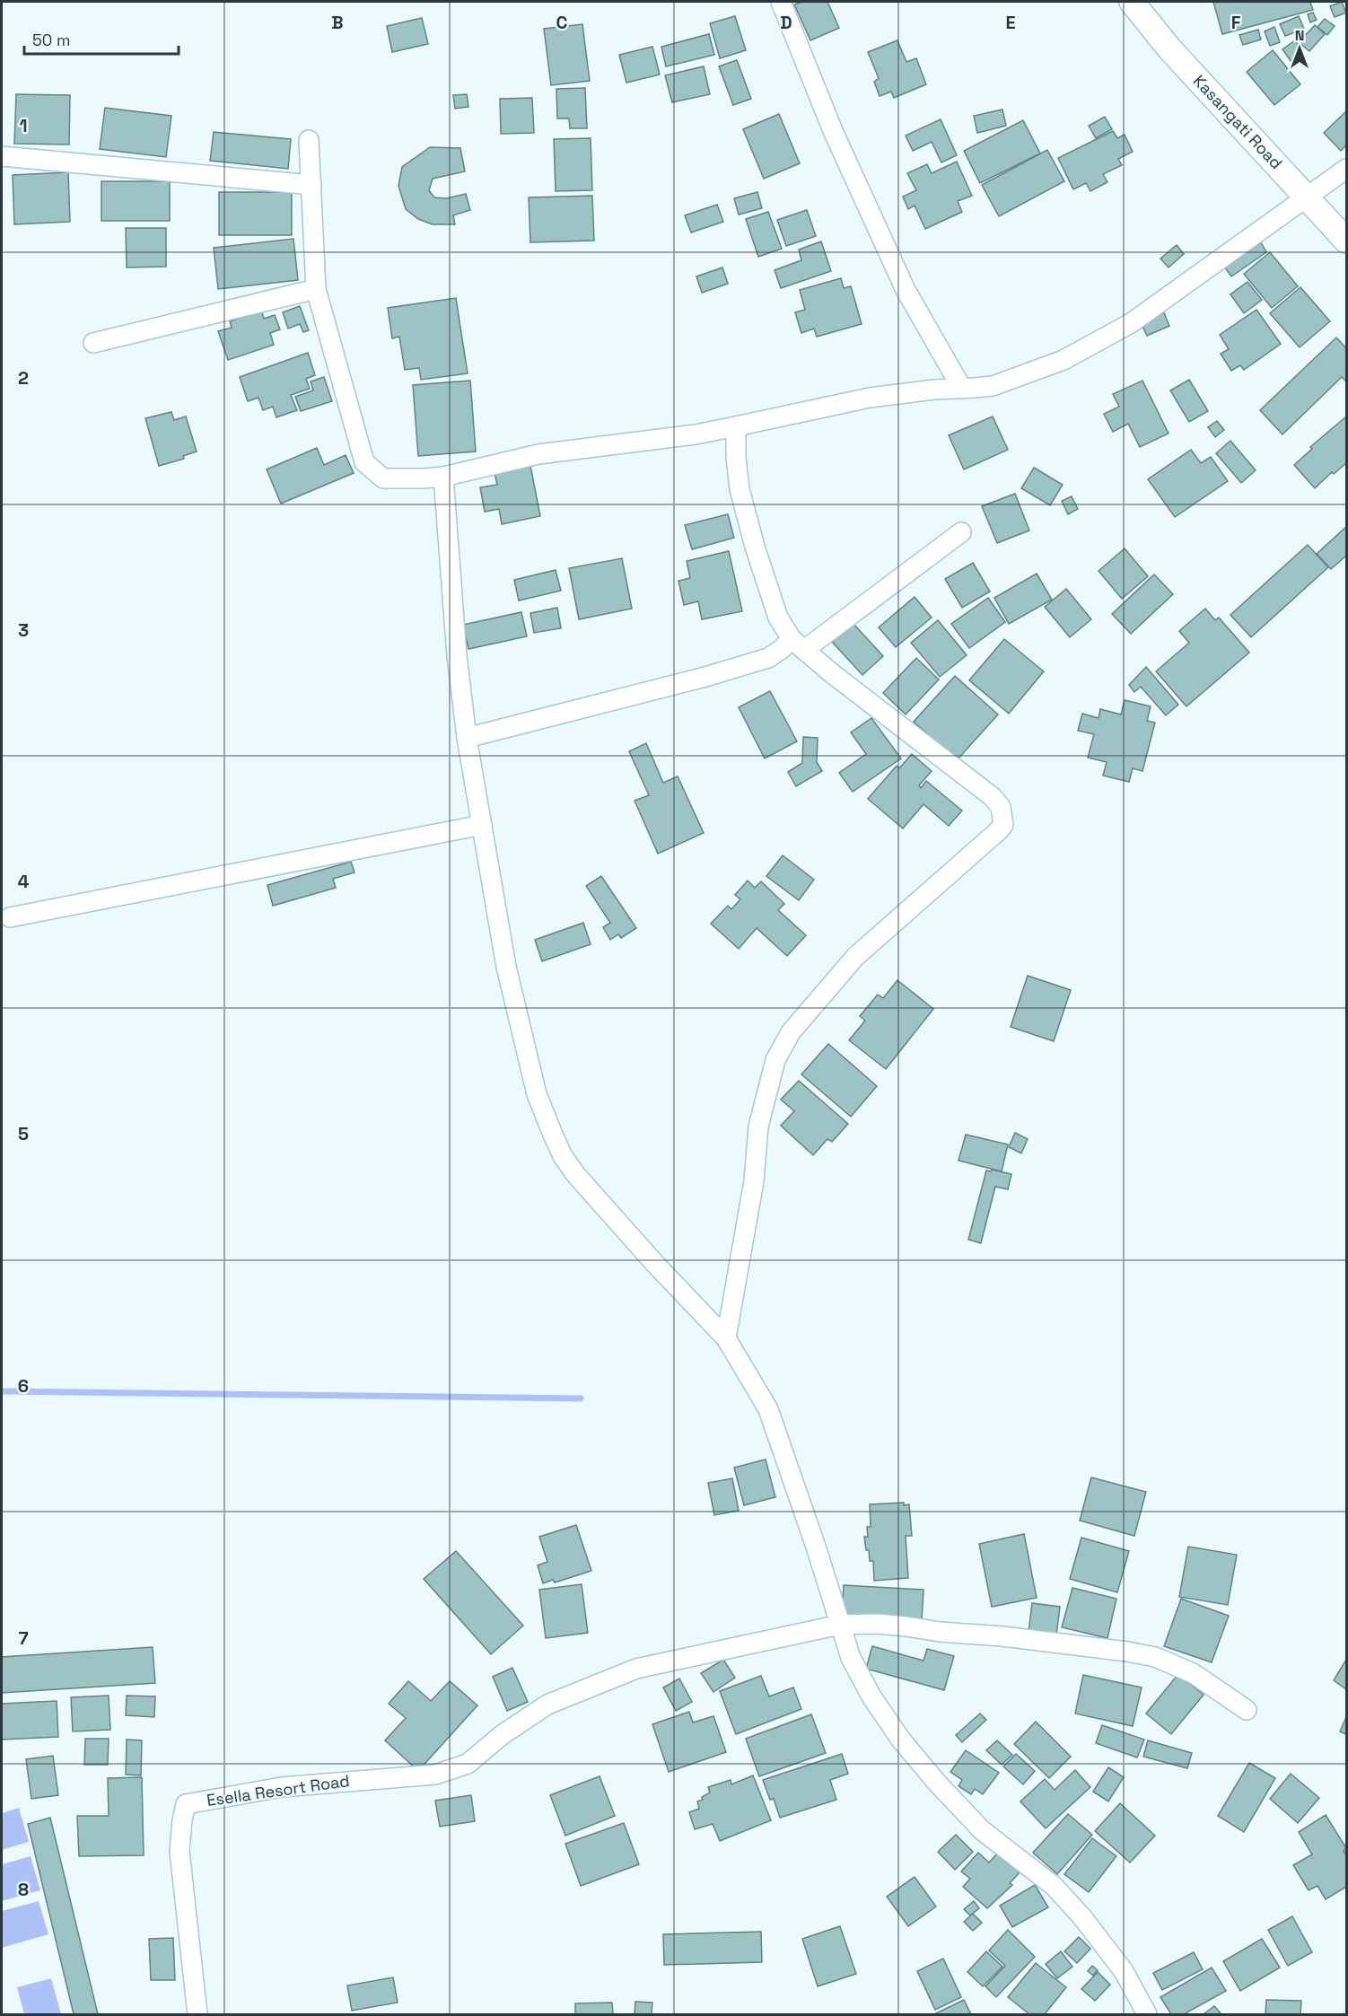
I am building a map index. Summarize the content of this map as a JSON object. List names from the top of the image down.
{
  "streets": {
    "street": ["Kasangati Road", "Esella Resort Road"]
  },
  "scale_bar": "50 m",
  "north": "top",
  "grid": {
    "columns": [
      "B",
      "C",
      "D",
      "E",
      "F"
    ],
    "rows": [
      "1",
      "2",
      "3",
      "4",
      "5",
      "6",
      "7",
      "8"
    ]
  }
}
